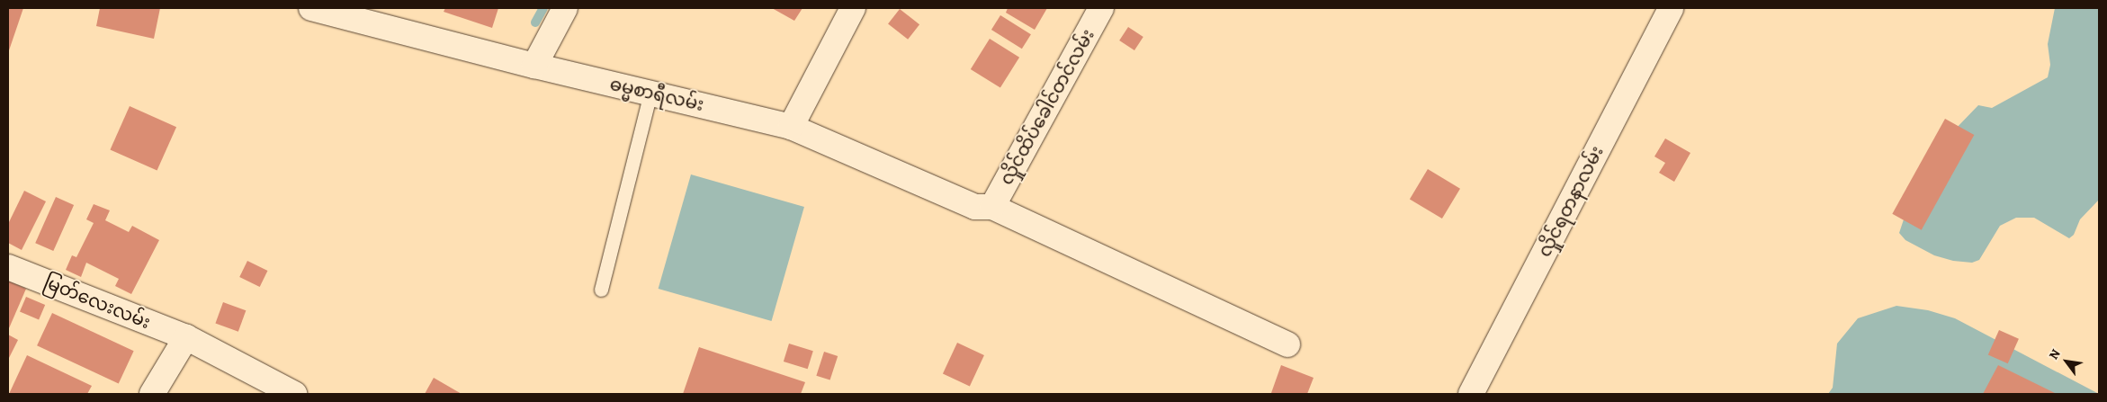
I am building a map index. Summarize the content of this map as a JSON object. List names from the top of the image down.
{
  "streets": {
    "street": [
      "ဓမ္မစာရီလမ်း",
      "လှိုင်ထိပ်ခေါင်တင်လမ်း",
      "လှိုင်ရတနာလမ်း",
      "မြတ်လေးလမ်း"
    ]
  },
  "crossings": [
    ["ဓမ္မစာရီလမ်း", "လှိုင်ထိပ်ခေါင်တင်လမ်း"]
  ],
  "north": "top left"
}
